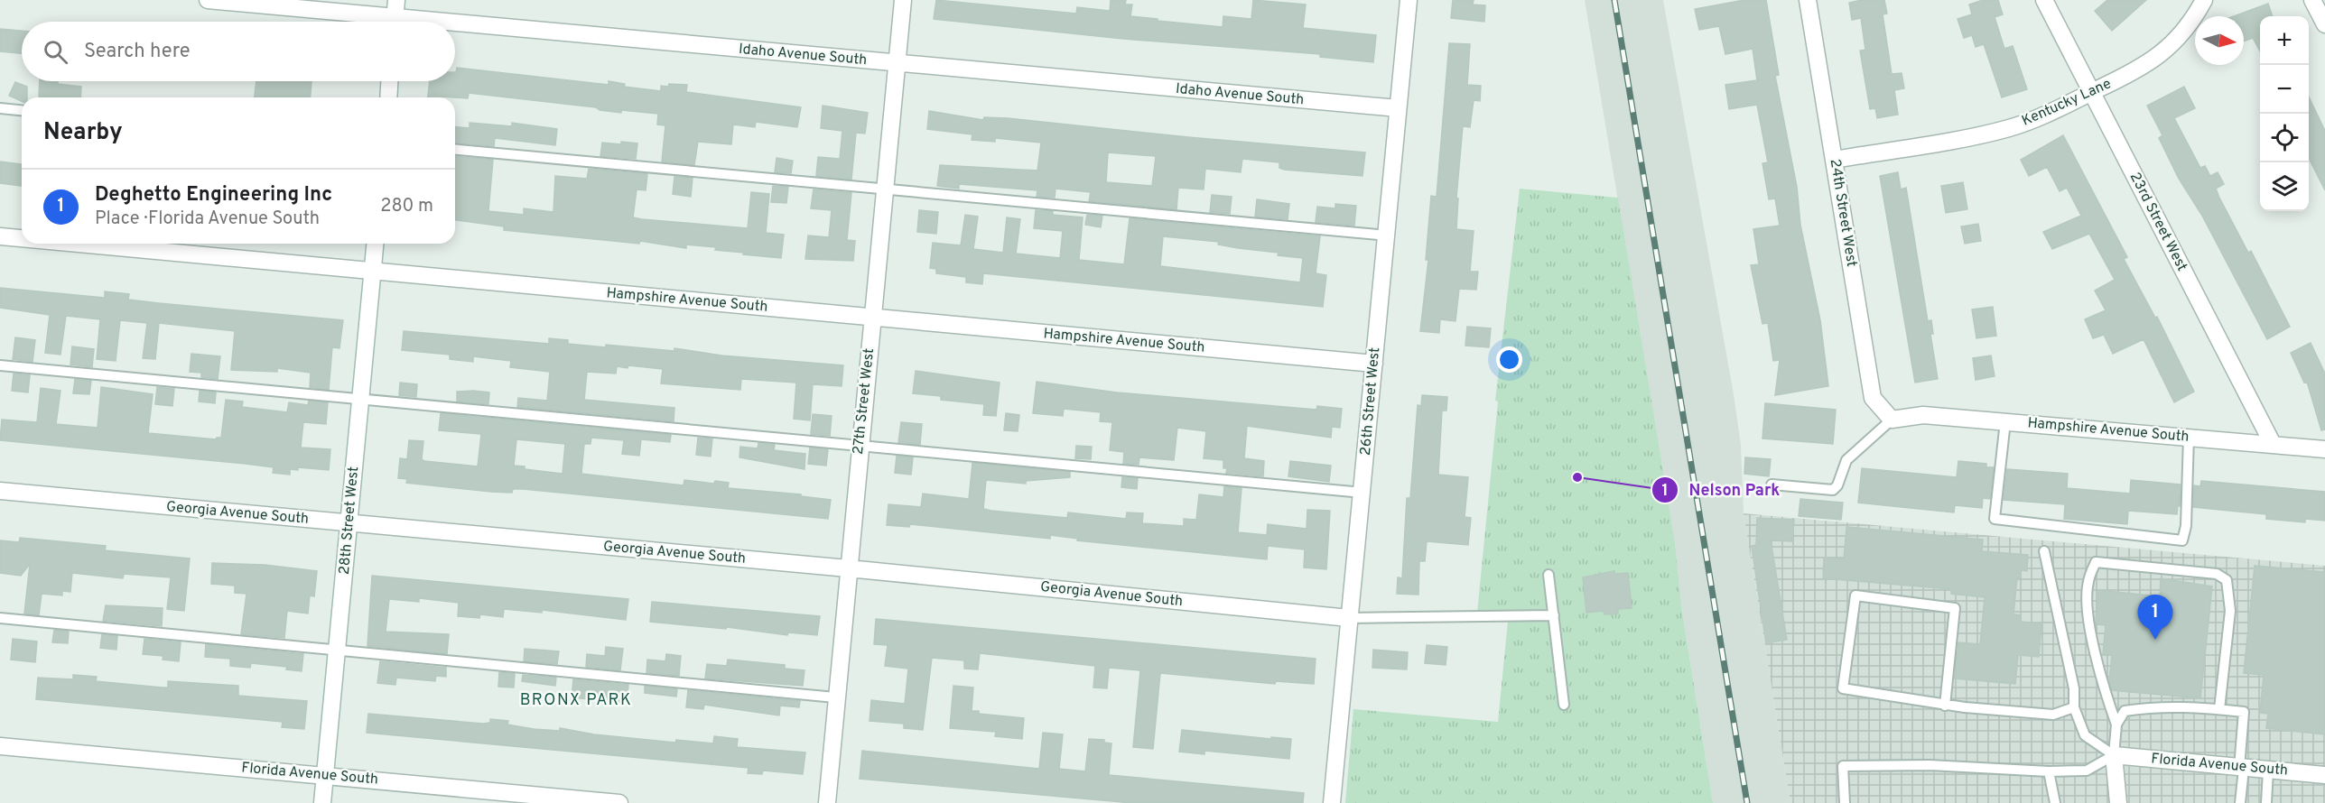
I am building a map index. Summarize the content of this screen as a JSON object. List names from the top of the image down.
{
  "streets": {
    "street": [
      "Idaho Avenue South",
      "Kentucky Lane",
      "24th Street West",
      "23rd Street West",
      "Hampshire Avenue South",
      "27th Street West",
      "26th Street West",
      "Georgia Avenue South",
      "28th Street West",
      "Florida Avenue South"
    ]
  },
  "crossings": [
    ["Idaho Avenue South", "27th Street West"],
    ["Idaho Avenue South", "26th Street West"],
    ["Kentucky Lane", "24th Street West"],
    ["Kentucky Lane", "23rd Street West"],
    ["24th Street West", "Hampshire Avenue South"],
    ["23rd Street West", "Hampshire Avenue South"],
    ["Hampshire Avenue South", "27th Street West"],
    ["Hampshire Avenue South", "26th Street West"],
    ["Hampshire Avenue South", "28th Street West"],
    ["27th Street West", "Georgia Avenue South"],
    ["26th Street West", "Georgia Avenue South"],
    ["Georgia Avenue South", "28th Street West"],
    ["28th Street West", "Florida Avenue South"]
  ],
  "districts": ["BRONX PARK"],
  "places": ["Nelson Park"],
  "north": "right",
  "page": {
    "map_buttons": ["+", "−"],
    "search": "Search here",
    "heading": "Nearby",
    "list": [
      {
        "mark": "1",
        "name": "Deghetto Engineering Inc",
        "note": "Place · Florida Avenue South",
        "value": "280 m"
      }
    ],
    "pins": "1"
  }
}
